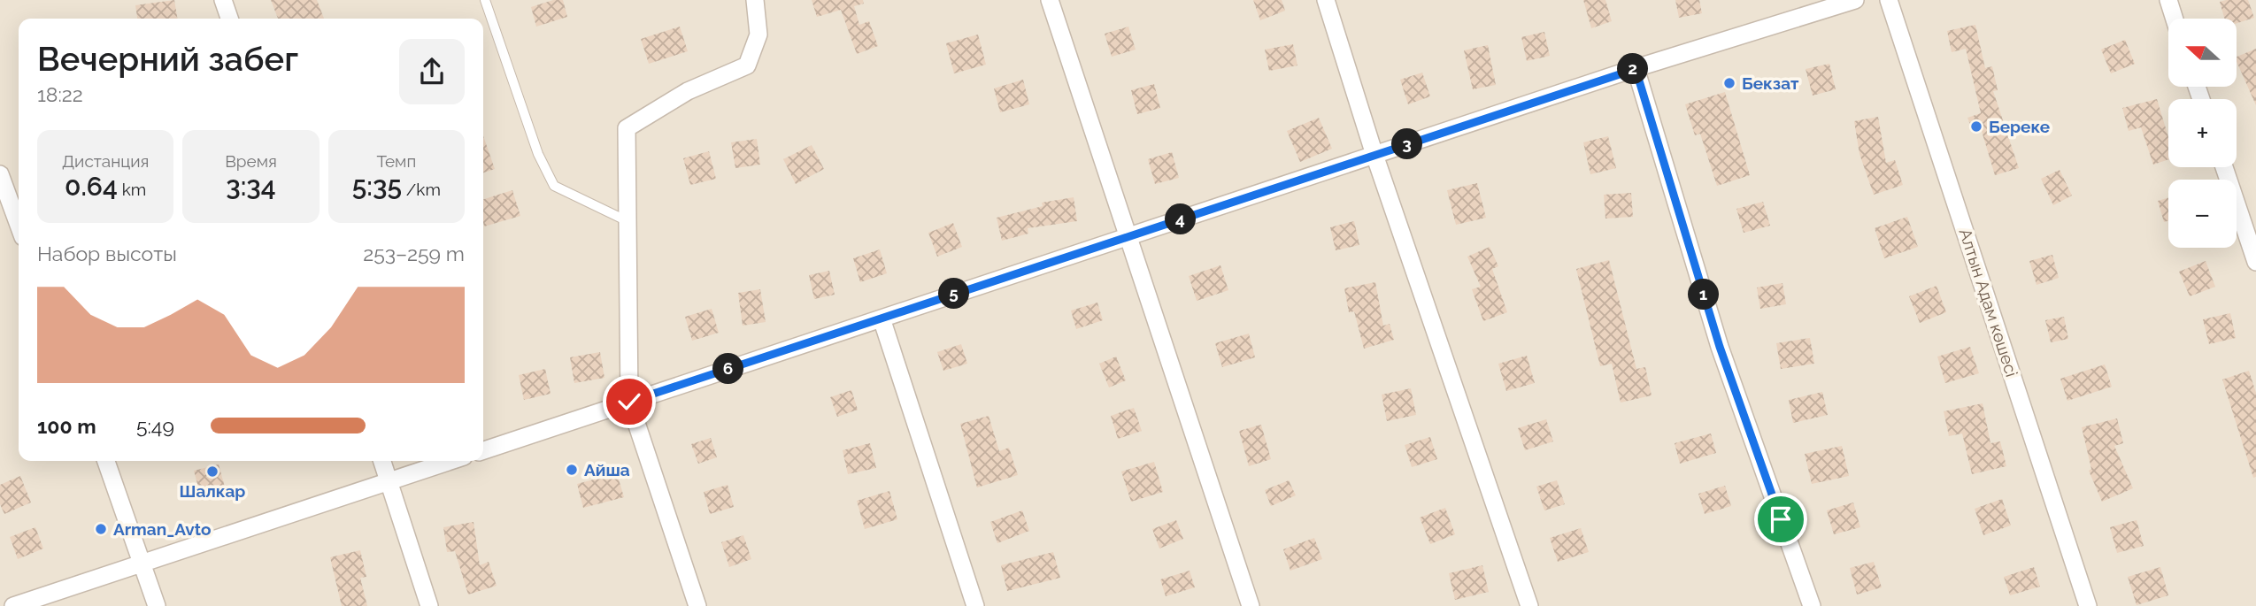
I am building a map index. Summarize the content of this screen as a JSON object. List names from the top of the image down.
{
  "streets": {
    "street": ["Алтын Адам көшесі"]
  },
  "places": [
    "Бекзат",
    "Береке",
    "Айша",
    "Шалкар",
    "Arman_Avto"
  ],
  "north": "left",
  "page": {
    "map_buttons": ["+", "−"],
    "heading": ["Вечерний забег", "18:22"],
    "pins": [
      "2",
      "3",
      "4",
      "5",
      "1",
      "6"
    ],
    "stats": [
      ["Дистанция", "0.64 km"],
      ["Время", "3:34"],
      ["Темп", "5:35 /km"]
    ],
    "chart": ["Набор высоты", "253–259 m"],
    "list": [
      {
        "name": "100 m",
        "note": "5:49"
      }
    ]
  }
}
